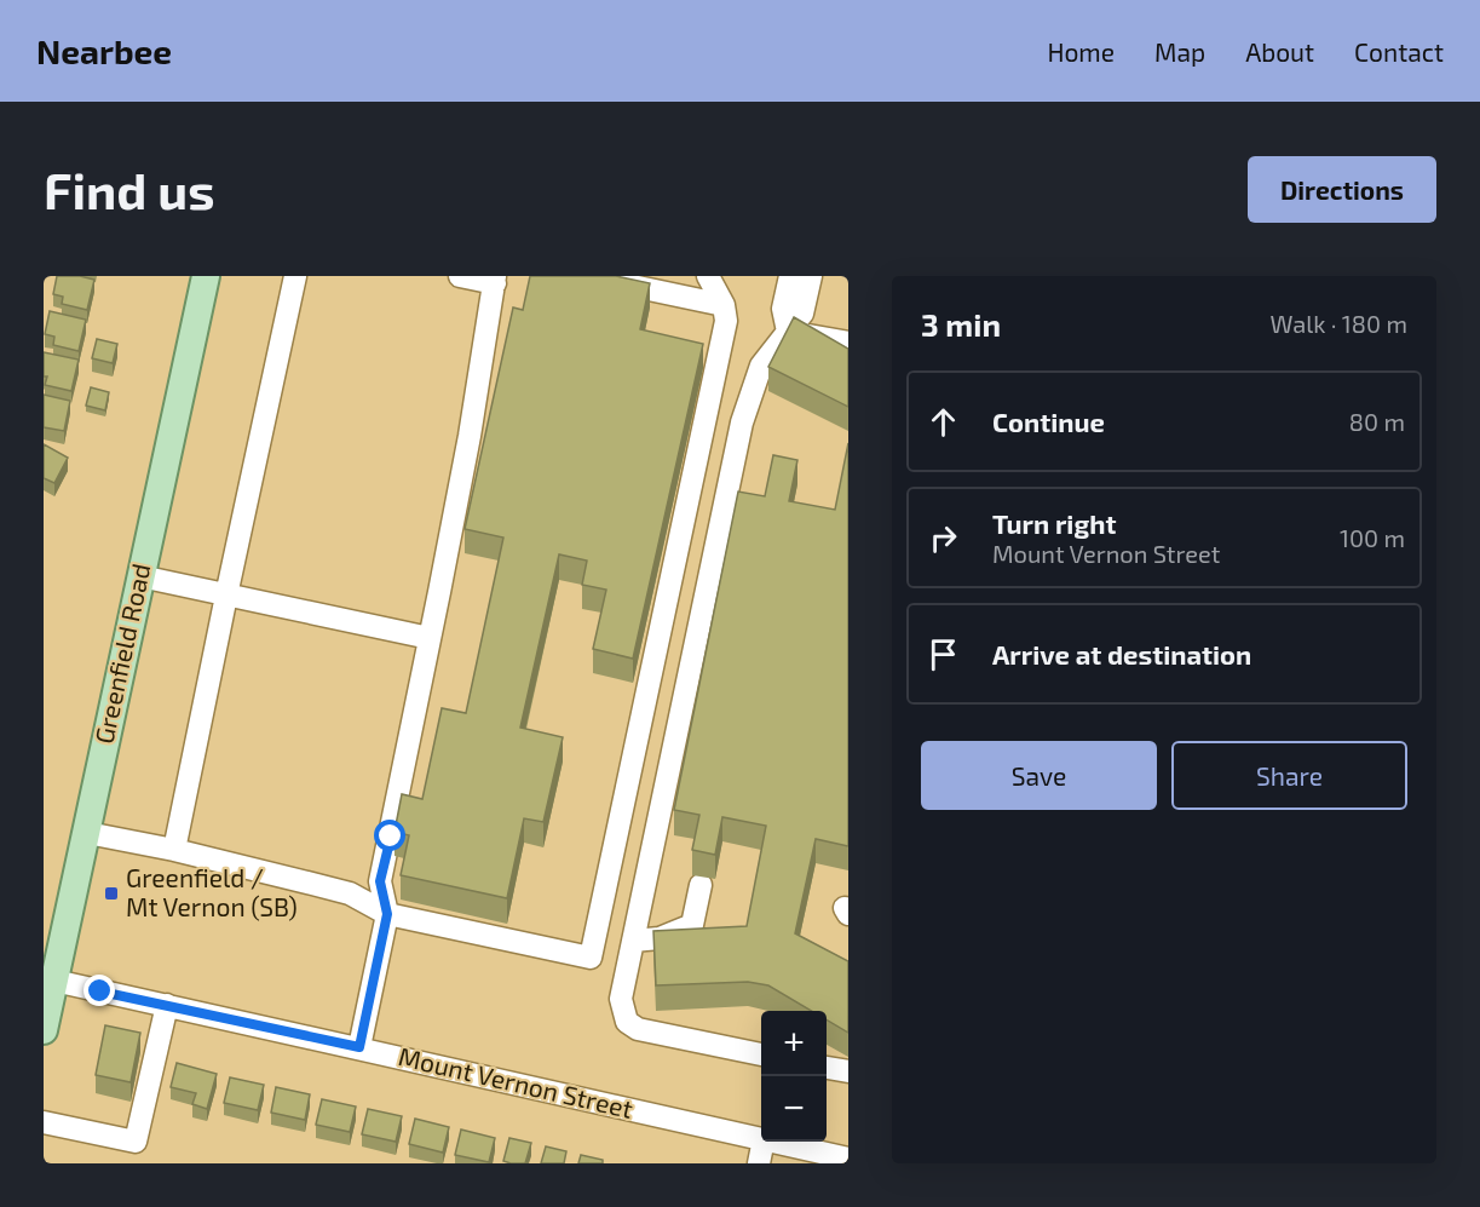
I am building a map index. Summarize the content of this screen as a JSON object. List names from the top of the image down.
{
  "streets": {
    "main road": ["Greenfield Road"],
    "street": ["Mount Vernon Street"]
  },
  "crossings": [
    ["Greenfield Road", "Mount Vernon Street"]
  ],
  "places": {
    "transit": ["Greenfield / Mt Vernon (SB)"]
  },
  "page": {
    "header": "Nearbee",
    "nav": [
      "Home",
      "Map",
      "About",
      "Contact"
    ],
    "buttons": [
      "Directions",
      ["Save", "Share"]
    ],
    "title": "Find us",
    "heading": ["3 min", "Walk · 180 m"],
    "list": [
      ["Continue", "80 m"],
      ["Turn right", "Mount Vernon Street", "100 m"],
      "Arrive at destination"
    ],
    "map_buttons": ["+", "−"]
  }
}
